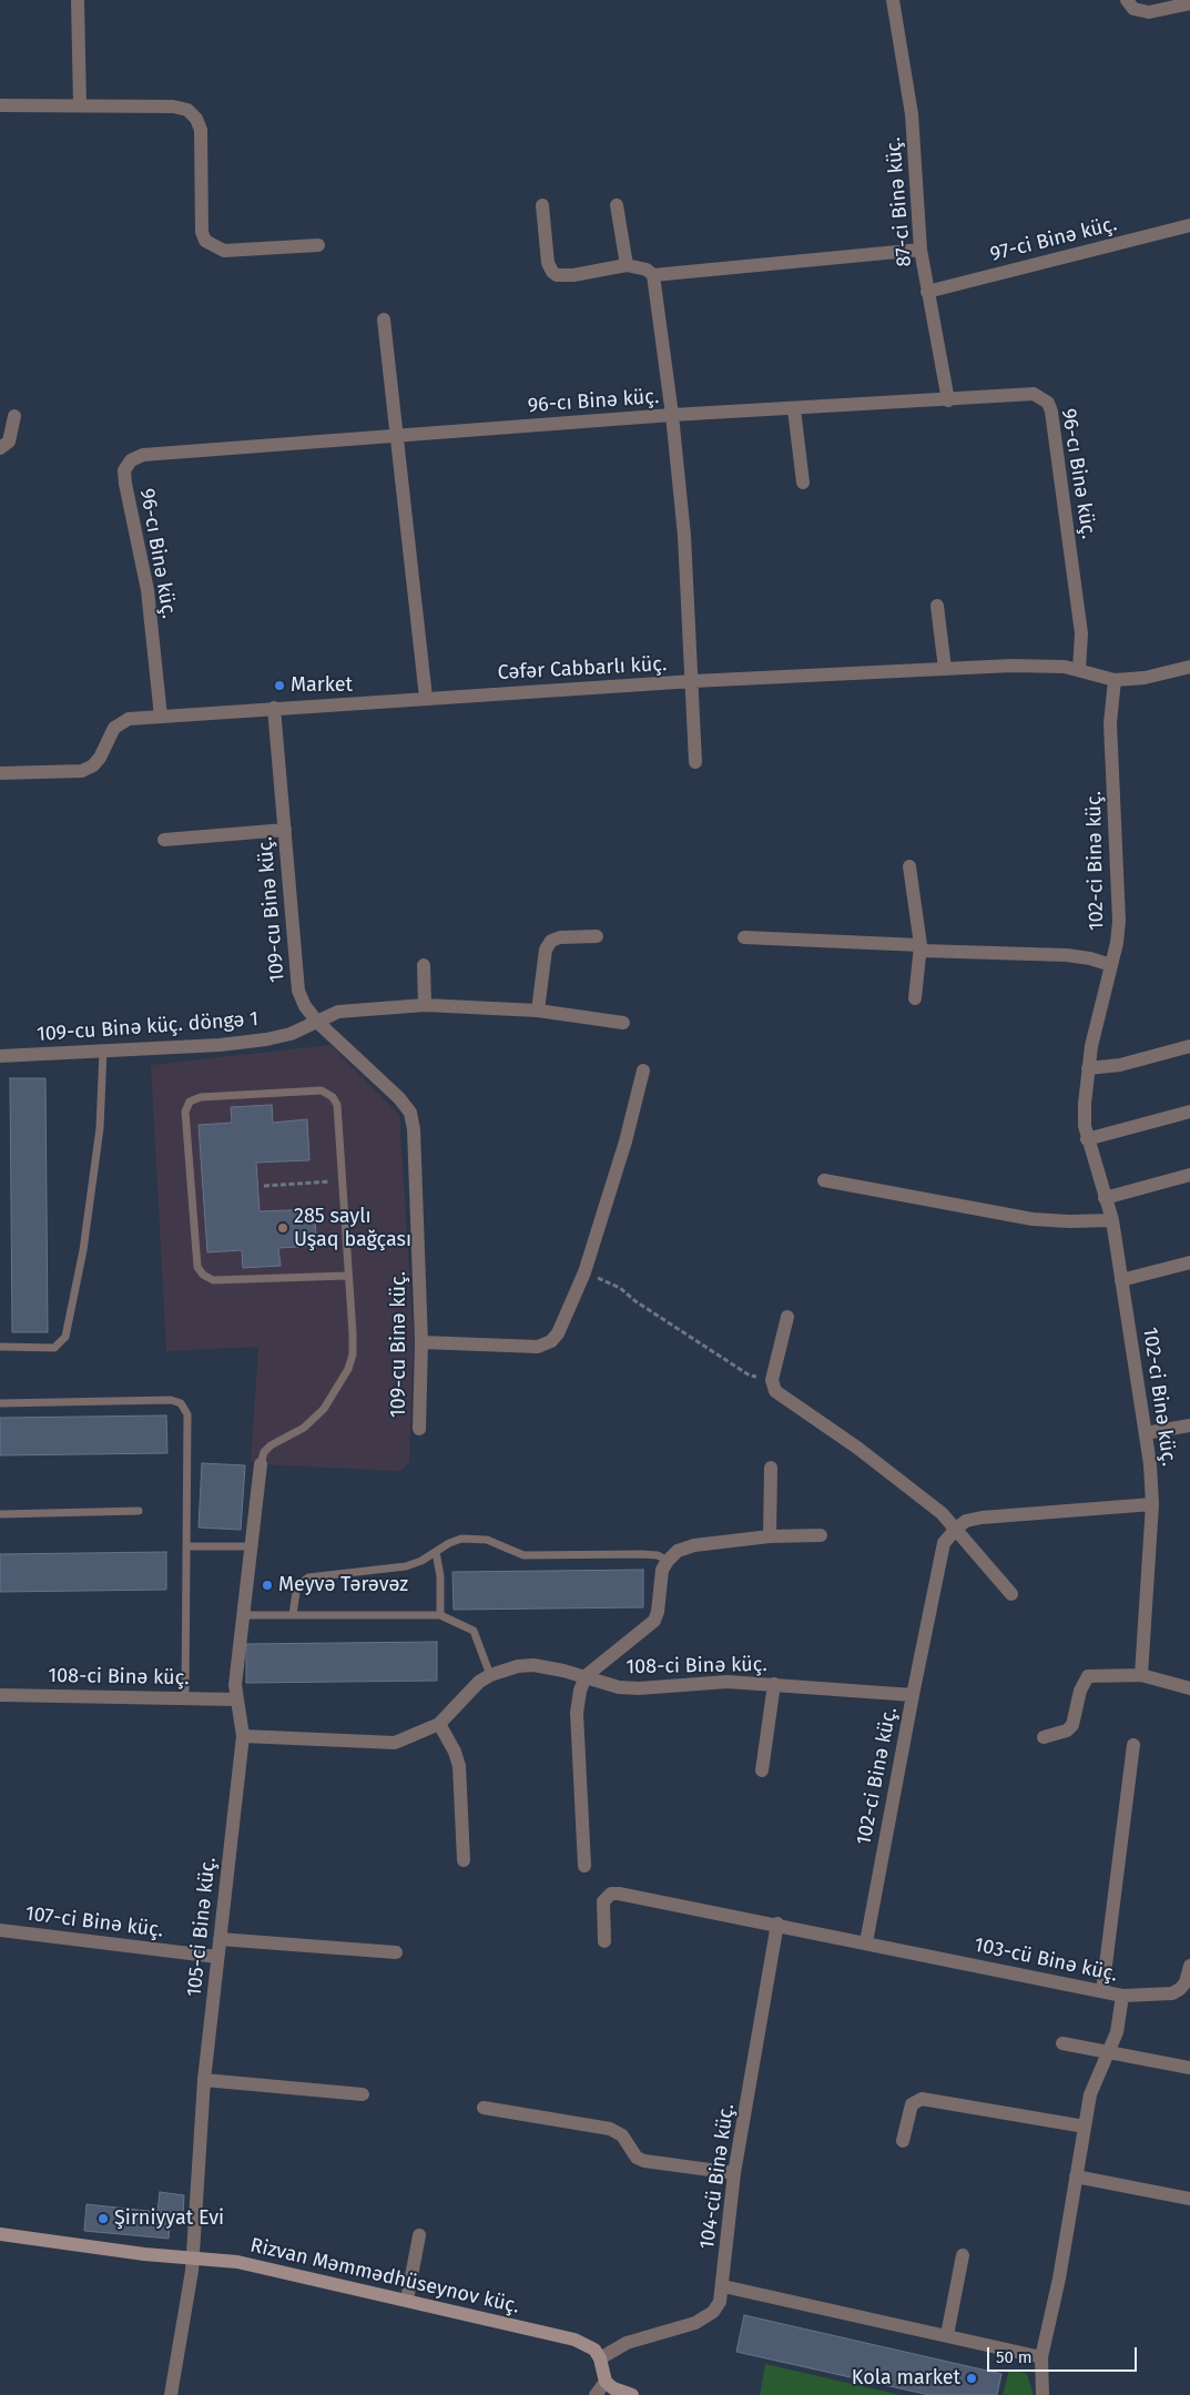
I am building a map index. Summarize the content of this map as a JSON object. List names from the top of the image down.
{
  "streets": {
    "street": [
      "87-ci Binə küç.",
      "97-ci Binə küç.",
      "96-cı Binə küç.",
      "Cəfər Cabbarlı küç.",
      "102-ci Binə küç.",
      "109-cu Binə küç.",
      "109-cu Binə küç. döngə 1",
      "108-ci Binə küç.",
      "107-ci Binə küç.",
      "105-ci Binə küç.",
      "103-cü Binə küç.",
      "104-cü Binə küç.",
      "Rizvan Məmmədhüseynov küç."
    ]
  },
  "crossings": [
    ["87-ci Binə küç.", "97-ci Binə küç."],
    ["87-ci Binə küç.", "96-cı Binə küç."],
    ["96-cı Binə küç.", "Cəfər Cabbarlı küç."],
    ["Cəfər Cabbarlı küç.", "102-ci Binə küç."],
    ["Cəfər Cabbarlı küç.", "109-cu Binə küç."],
    ["102-ci Binə küç.", "108-ci Binə küç."],
    ["102-ci Binə küç.", "103-cü Binə küç."],
    ["109-cu Binə küç.", "109-cu Binə küç. döngə 1"],
    ["108-ci Binə küç.", "105-ci Binə küç."],
    ["107-ci Binə küç.", "105-ci Binə küç."],
    ["105-ci Binə küç.", "Rizvan Məmmədhüseynov küç."],
    ["103-cü Binə küç.", "104-cü Binə küç."],
    ["104-cü Binə küç.", "Rizvan Məmmədhüseynov küç."]
  ],
  "places": [
    "Market",
    "285 saylı Uşaq bağçası",
    "Meyvə Tərəvəz",
    "Şirniyyat Evi",
    "Kola market"
  ],
  "scale_bar": "50 m"
}
